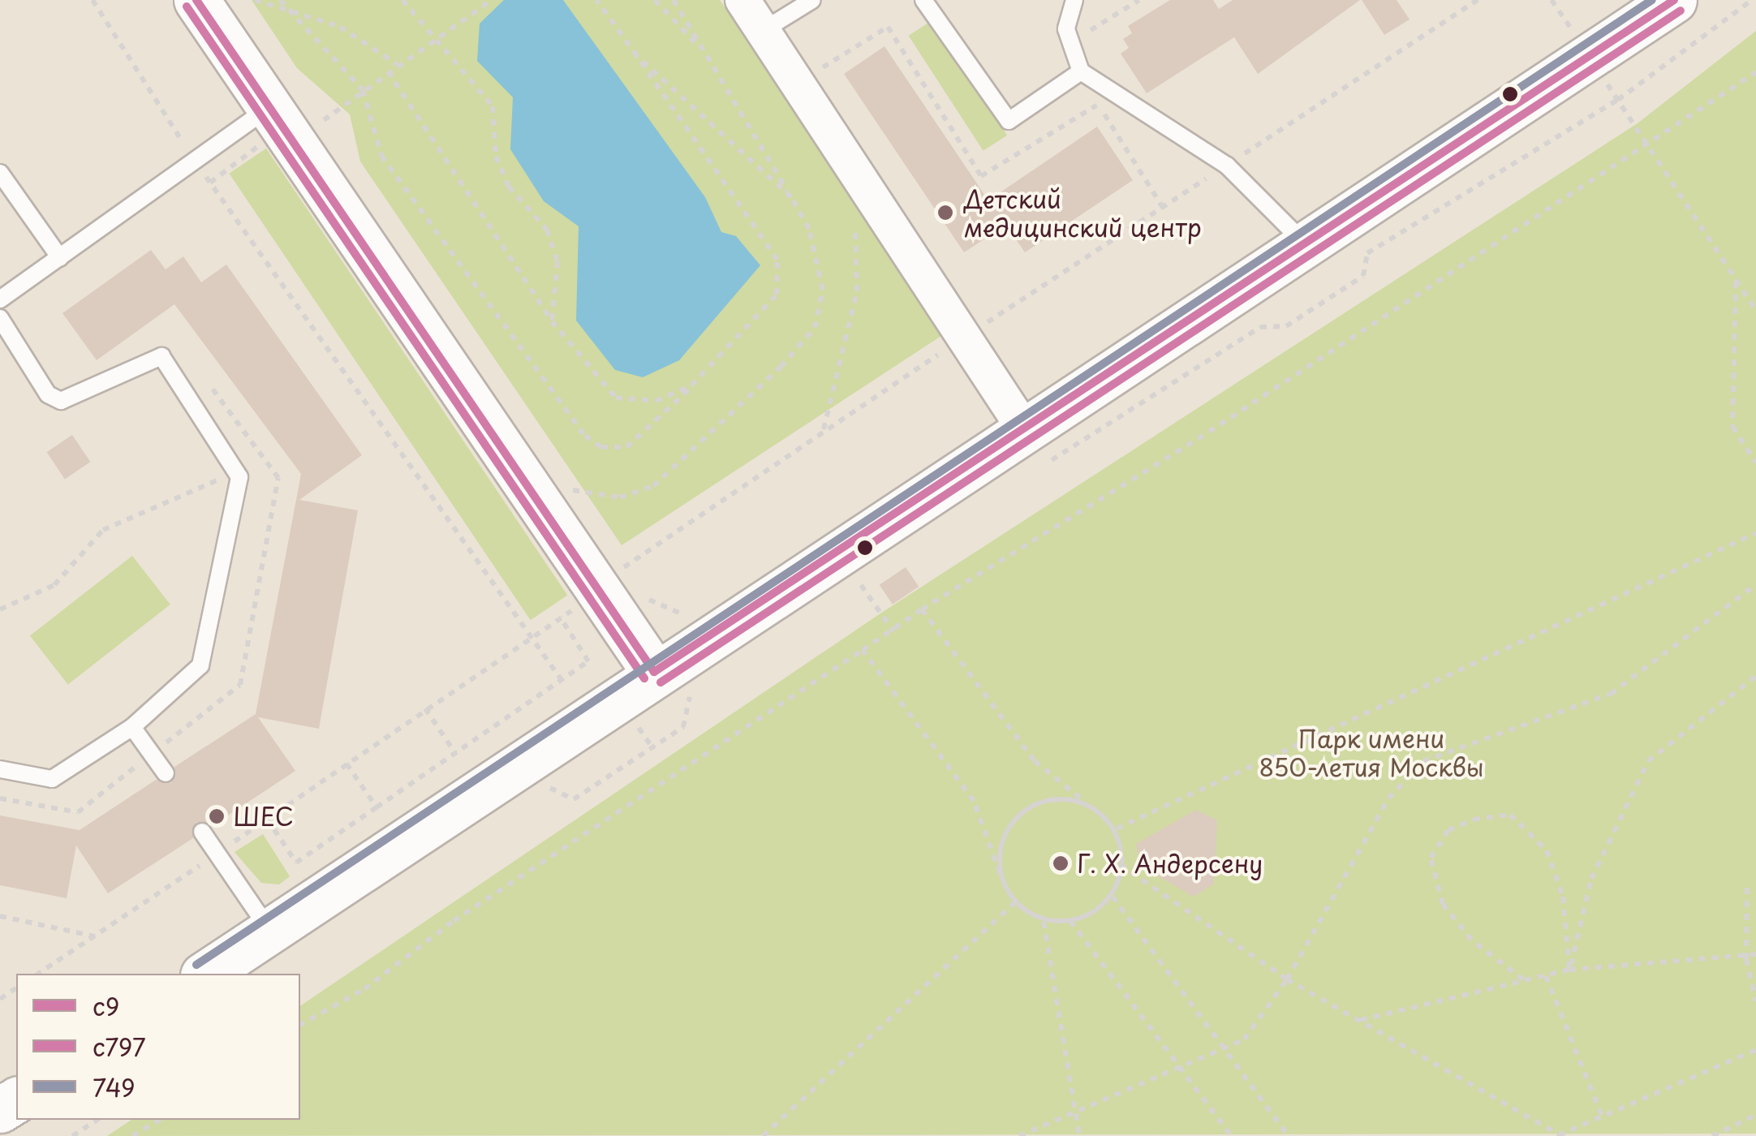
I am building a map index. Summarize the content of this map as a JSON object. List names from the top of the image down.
{
  "parks": ["Парк имени 850-летия Москвы"],
  "places": ["Детский медицинский центр", "ШЕС", "Г. Х. Андерсену"],
  "lines": ["transit line с9", "transit line 749", "transit line с797"],
  "legend": ["с9", "с797", "749"]
}
